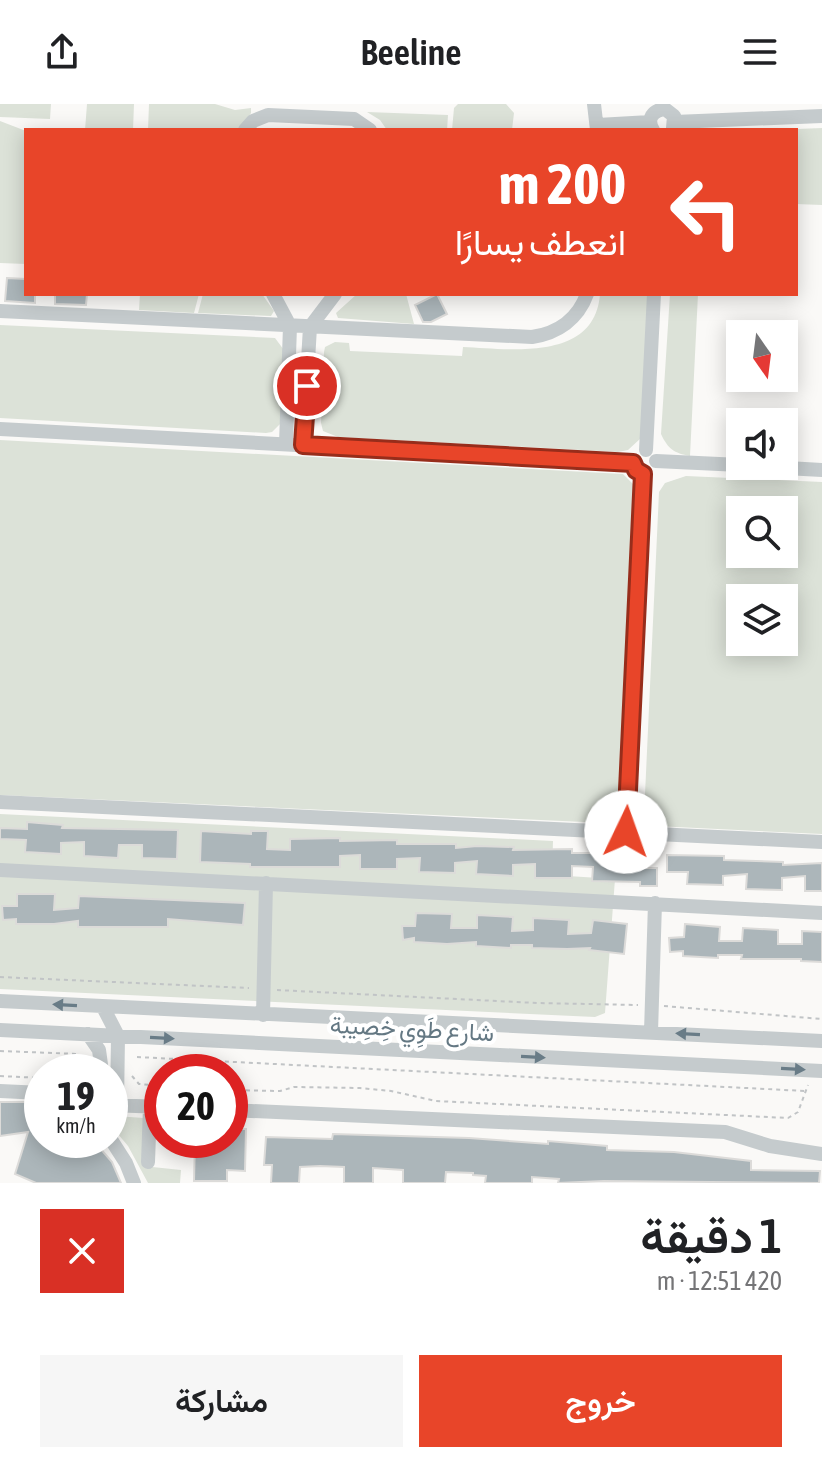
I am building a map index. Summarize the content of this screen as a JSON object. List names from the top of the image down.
{
  "streets": {
    "street": ["شارع طَوِي خِصِيبة"]
  },
  "north": "bottom",
  "page": {
    "header": "Beeline",
    "turn": ["200 m", "انعطف يسارًا"],
    "speed": "19 km/h",
    "limit": "20",
    "heading": ["1 دقيقة", "420 m · 12:51"],
    "buttons": ["خروج", "مشاركة"]
  }
}
